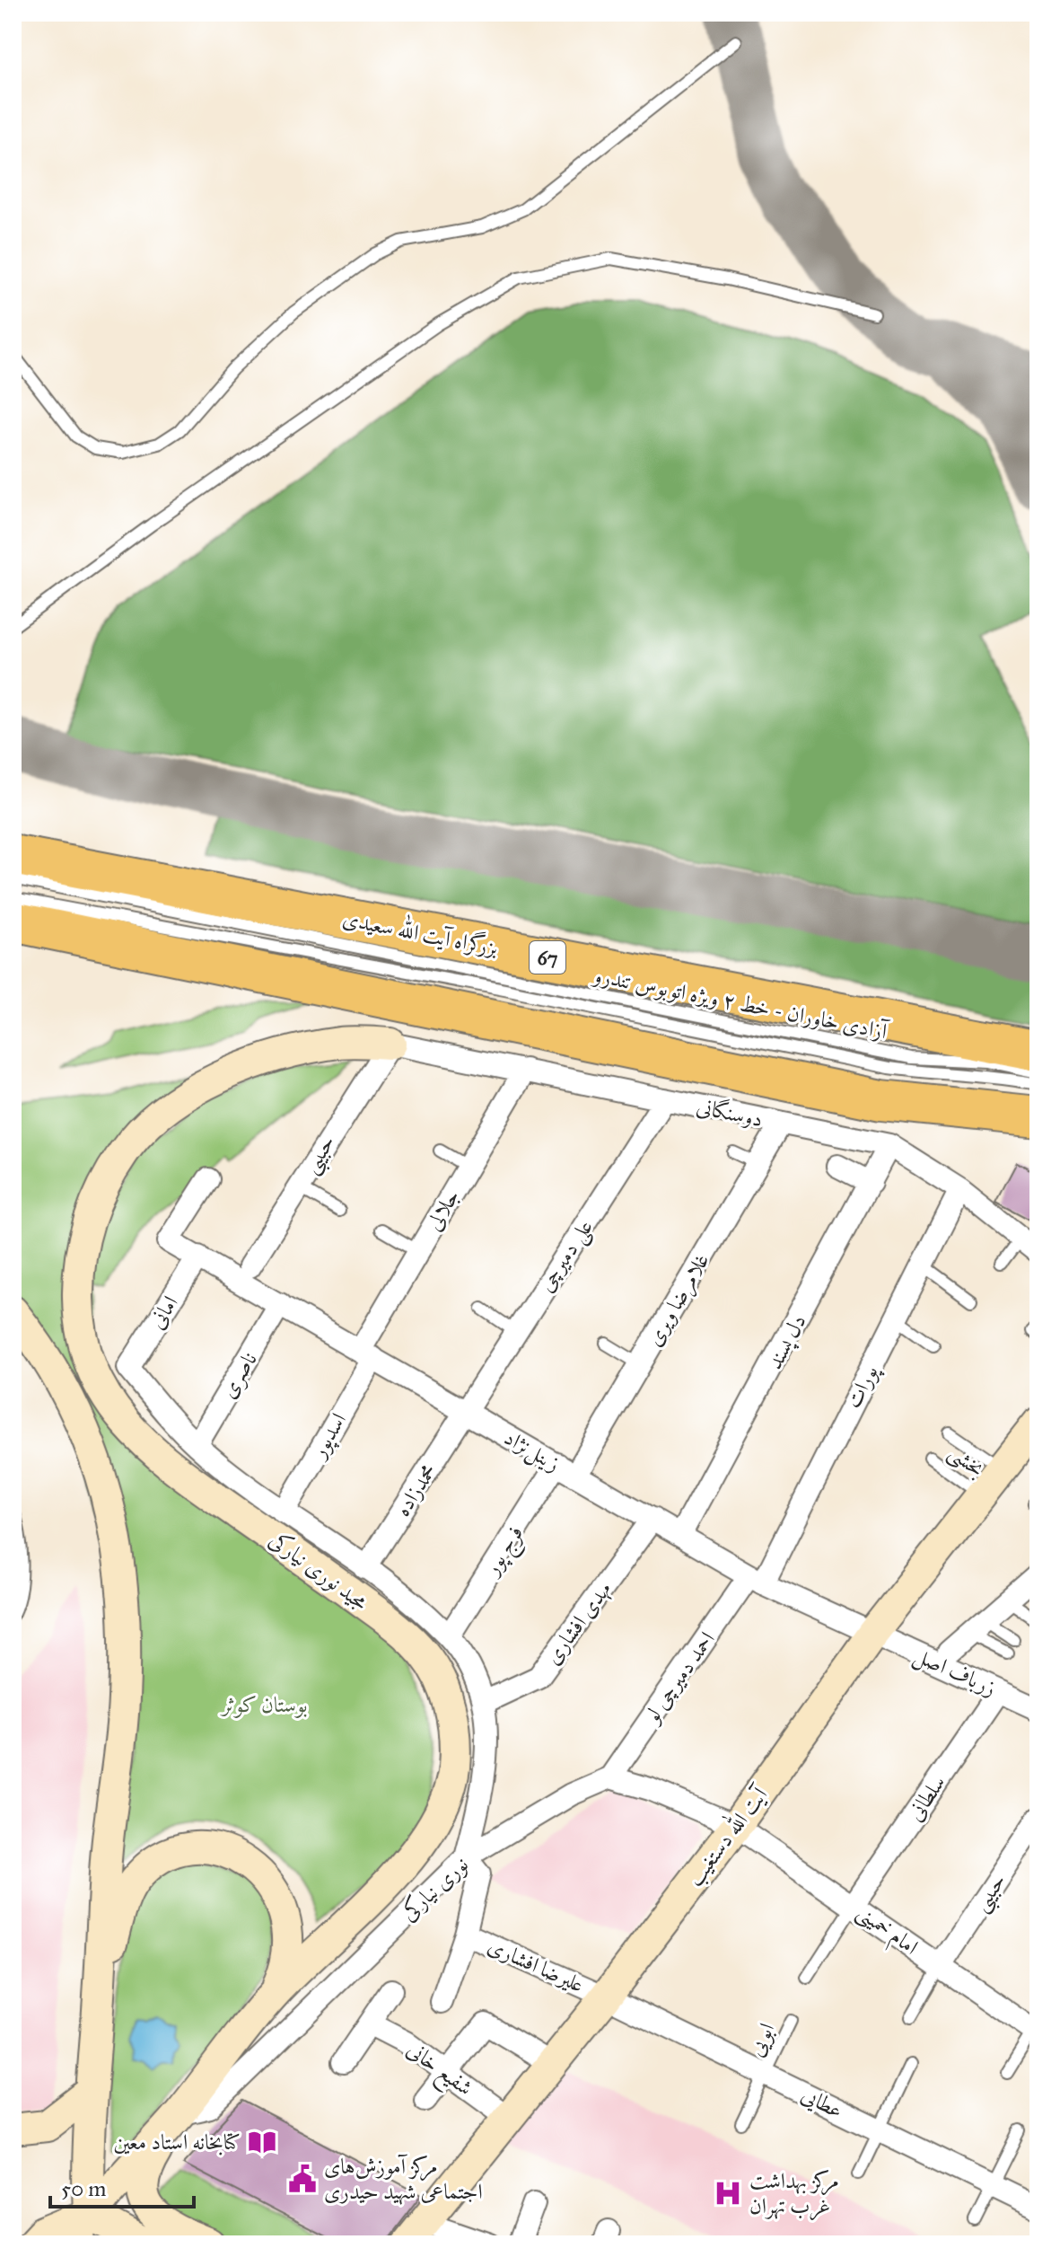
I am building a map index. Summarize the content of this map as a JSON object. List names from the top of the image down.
{
  "streets": {
    "highway": ["بزرگراه آیت الله سعیدی", "67"],
    "main road": ["مجید نوری نیارکی", "آیت الله دستغیب"],
    "street": [
      "دوسنگانی",
      "حبیبی",
      "جلالی",
      "علی دمیرچی",
      "غلامرضا ویری",
      "امانی",
      "دل پسند",
      "ناصری",
      "پورات",
      "اسدپور",
      "زینل‌نژاد",
      "محمدزاده",
      "فرج پور",
      "مهدی افشاری",
      "زرباف اصل",
      "احمد دمیرچی لو",
      "سلطانی",
      "نوری نیارکی",
      "امام خمینی",
      "علیرضا افشاری",
      "شفیع خانی",
      "عطایی"
    ],
    "lane": ["آزادی خاوران - خط ۲ ویژه اتوبوس تندرو", "بخشی", "ابویی"]
  },
  "crossings": [
    ["دوسنگانی", "حبیبی"],
    ["دوسنگانی", "جلالی"],
    ["دوسنگانی", "علی دمیرچی"],
    ["دوسنگانی", "غلامرضا ویری"],
    ["دوسنگانی", "دل پسند"],
    ["دوسنگانی", "پورات"],
    ["دوسنگانی", "مجید نوری نیارکی"],
    ["حبیبی", "مجید نوری نیارکی"],
    ["حبیبی", "امام خمینی"],
    ["جلالی", "اسدپور"],
    ["جلالی", "زینل‌نژاد"],
    ["علی دمیرچی", "زینل‌نژاد"],
    ["علی دمیرچی", "محمدزاده"],
    ["غلامرضا ویری", "زینل‌نژاد"],
    ["غلامرضا ویری", "فرج پور"],
    ["امانی", "ناصری"],
    ["امانی", "زینل‌نژاد"],
    ["دل پسند", "زینل‌نژاد"],
    ["ناصری", "زینل‌نژاد"],
    ["پورات", "زینل‌نژاد"],
    ["پورات", "احمد دمیرچی لو"],
    ["اسدپور", "زینل‌نژاد"],
    ["زینل‌نژاد", "محمدزاده"],
    ["زینل‌نژاد", "فرج پور"],
    ["زینل‌نژاد", "مهدی افشاری"],
    ["زینل‌نژاد", "زرباف اصل"],
    ["زینل‌نژاد", "احمد دمیرچی لو"],
    ["زینل‌نژاد", "آیت الله دستغیب"],
    ["بخشی", "آیت الله دستغیب"],
    ["مجید نوری نیارکی", "نوری نیارکی"],
    ["زرباف اصل", "سلطانی"],
    ["زرباف اصل", "آیت الله دستغیب"],
    ["احمد دمیرچی لو", "نوری نیارکی"],
    ["سلطانی", "امام خمینی"],
    ["آیت الله دستغیب", "امام خمینی"],
    ["آیت الله دستغیب", "علیرضا افشاری"],
    ["آیت الله دستغیب", "شفیع خانی"],
    ["آیت الله دستغیب", "عطایی"],
    ["نوری نیارکی", "علیرضا افشاری"],
    ["علیرضا افشاری", "عطایی"],
    ["ابویی", "عطایی"]
  ],
  "parks": ["بوستان کوثر"],
  "places": {
    "library": ["کتابخانه استاد معین"],
    "public building": ["مرکز آموزش‌های اجتماعی شهید حیدری"],
    "hospital": ["مرکز بهداشت غرب تهران"]
  },
  "scale_bar": "50 m"
}
